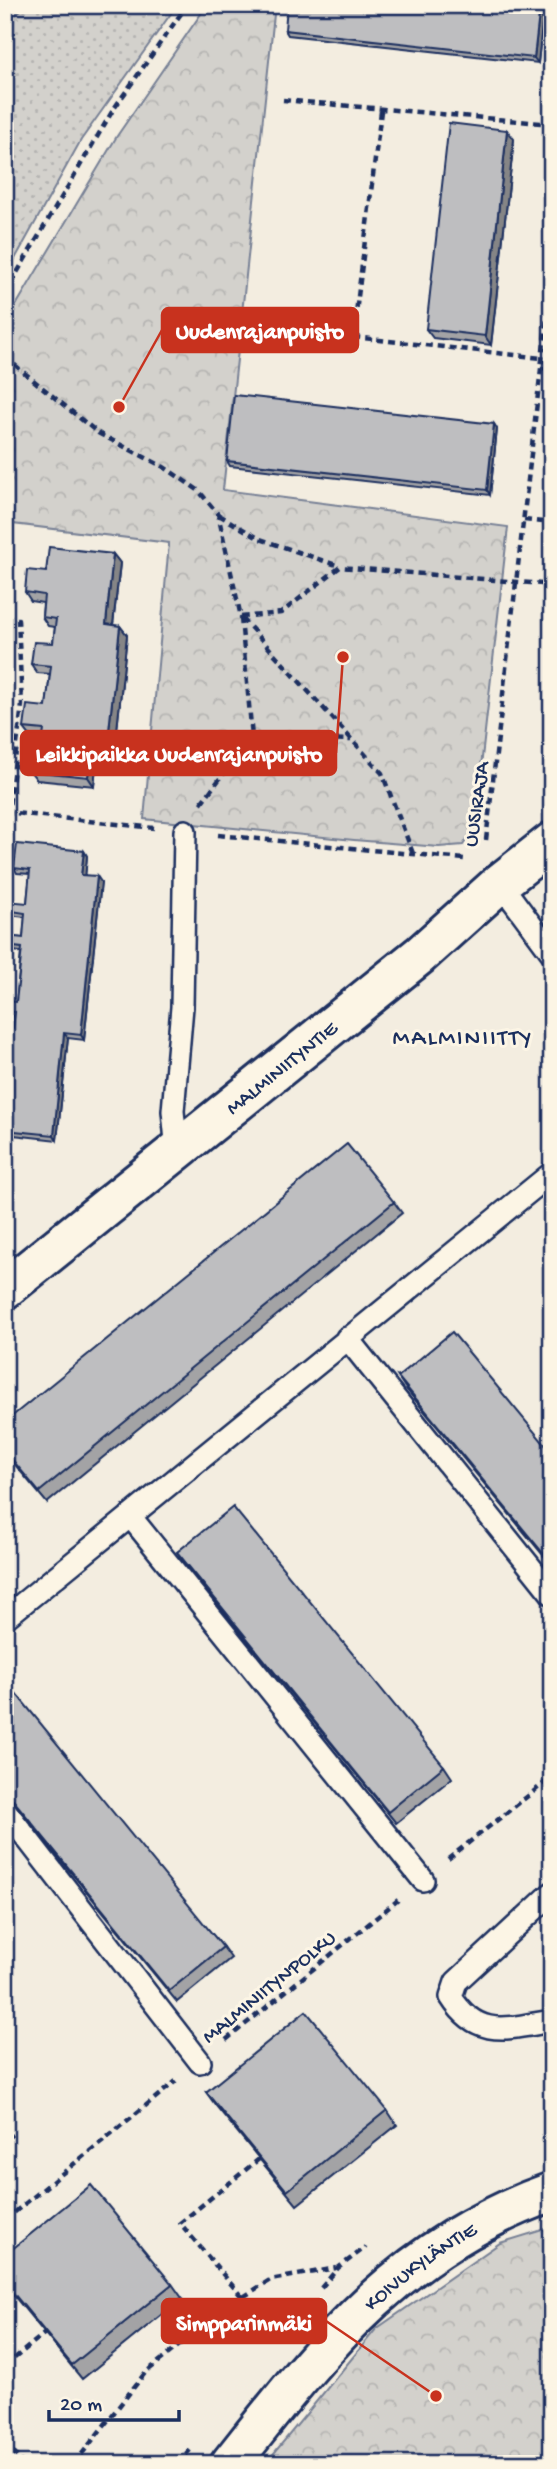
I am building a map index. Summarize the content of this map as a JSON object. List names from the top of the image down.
{
  "streets": {
    "street": ["MALMINIITYNTIE", "KOIVUKYLÄNTIE"],
    "path": ["UUSIRAJA", "MALMINIITYNPOLKU"]
  },
  "districts": ["MALMINIITTY"],
  "places": ["Uudenrajanpuisto", "Leikkipaikka Uudenrajanpuisto", "Simpparinmäki"],
  "scale_bar": "20 m"
}
